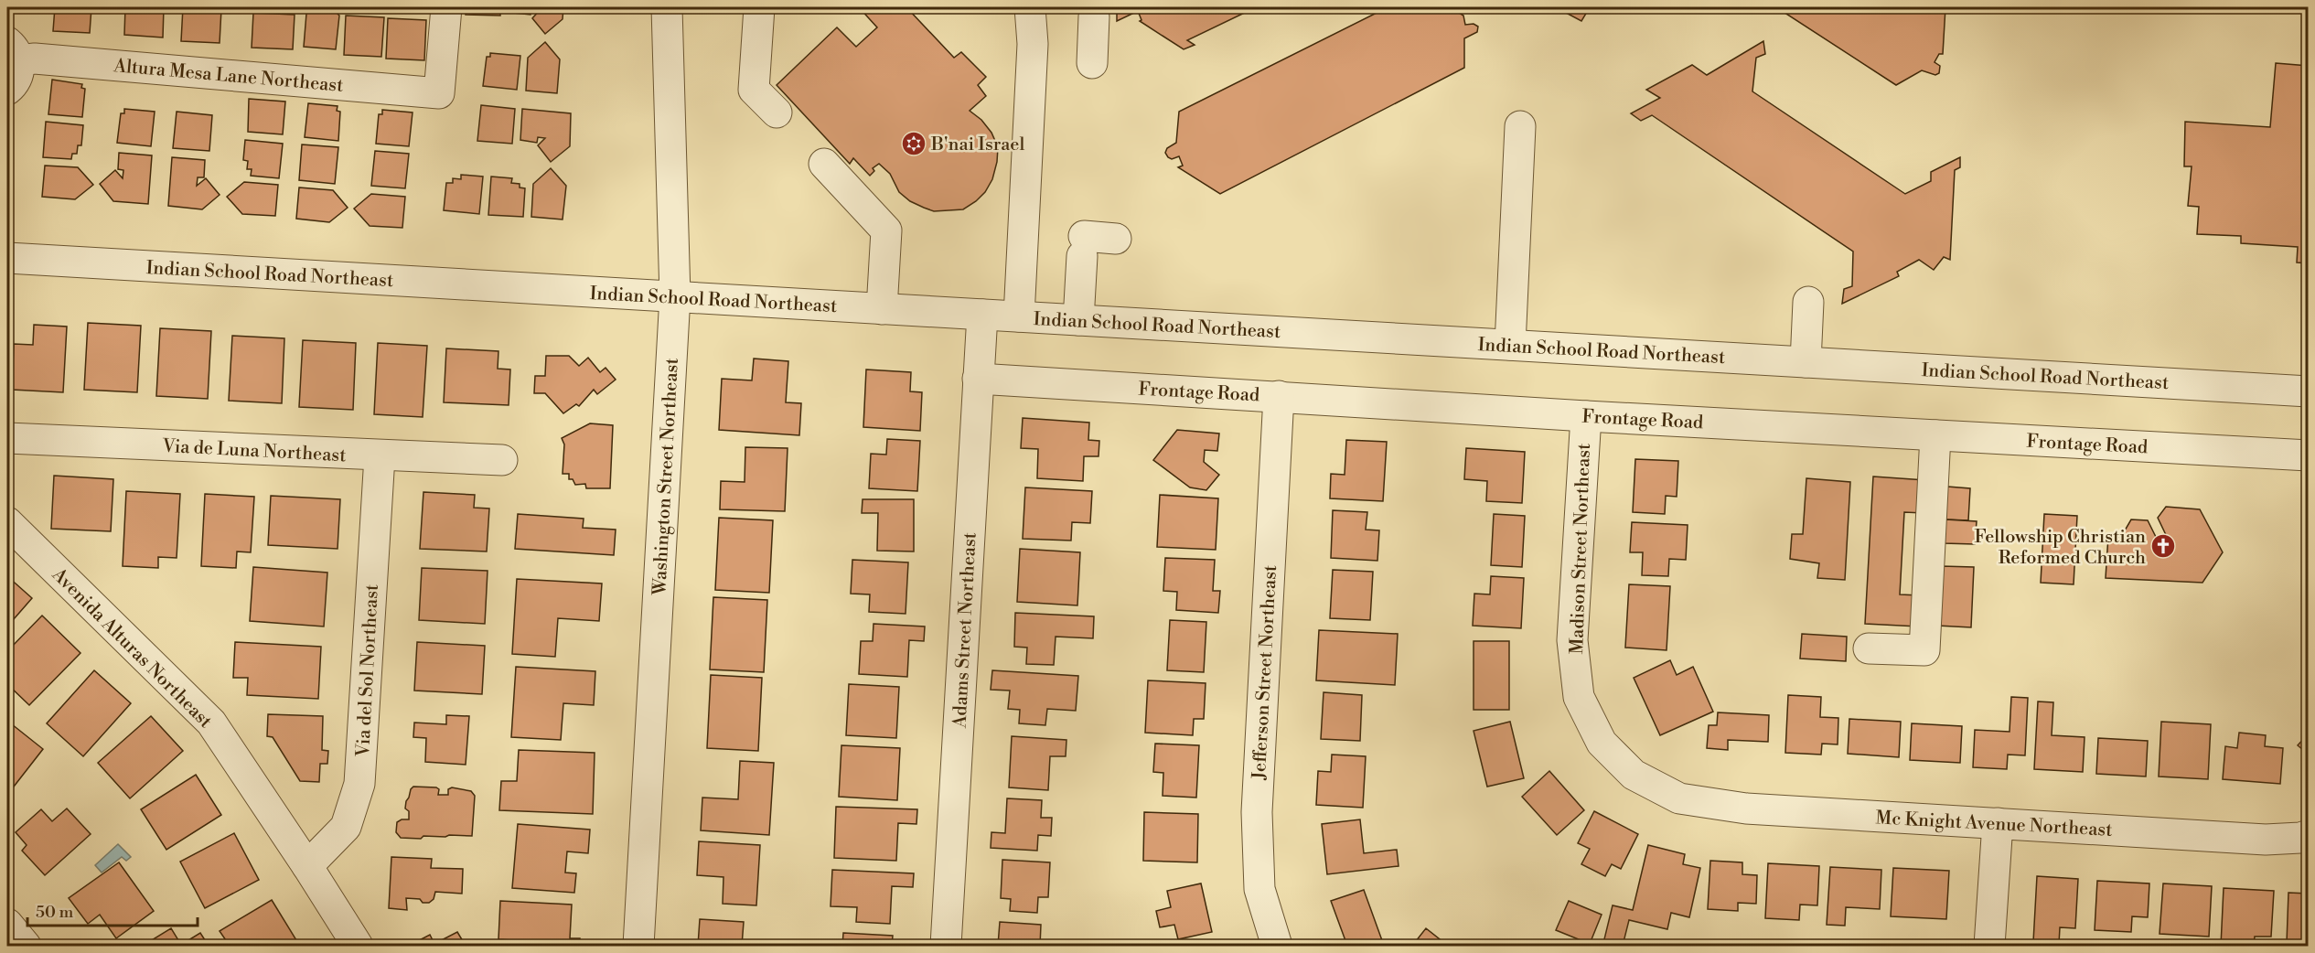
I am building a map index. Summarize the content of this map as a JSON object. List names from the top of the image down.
{
  "streets": {
    "street": [
      "Altura Mesa Lane Northeast",
      "Indian School Road Northeast",
      "Frontage Road",
      "Via de Luna Northeast",
      "Washington Street Northeast",
      "Madison Street Northeast",
      "Adams Street Northeast",
      "Avenida Alturas Northeast",
      "Via del Sol Northeast",
      "Jefferson Street Northeast",
      "Mc Knight Avenue Northeast"
    ]
  },
  "crossings": [
    ["Indian School Road Northeast", "Washington Street Northeast"],
    ["Indian School Road Northeast", "Adams Street Northeast"],
    ["Frontage Road", "Madison Street Northeast"],
    ["Frontage Road", "Adams Street Northeast"],
    ["Frontage Road", "Jefferson Street Northeast"],
    ["Via de Luna Northeast", "Via del Sol Northeast"],
    ["Madison Street Northeast", "Mc Knight Avenue Northeast"],
    ["Avenida Alturas Northeast", "Via del Sol Northeast"]
  ],
  "places": {
    "synagogue": ["B'nai Israel"],
    "church": ["Fellowship Christian Reformed Church"]
  },
  "scale_bar": "50 m"
}
